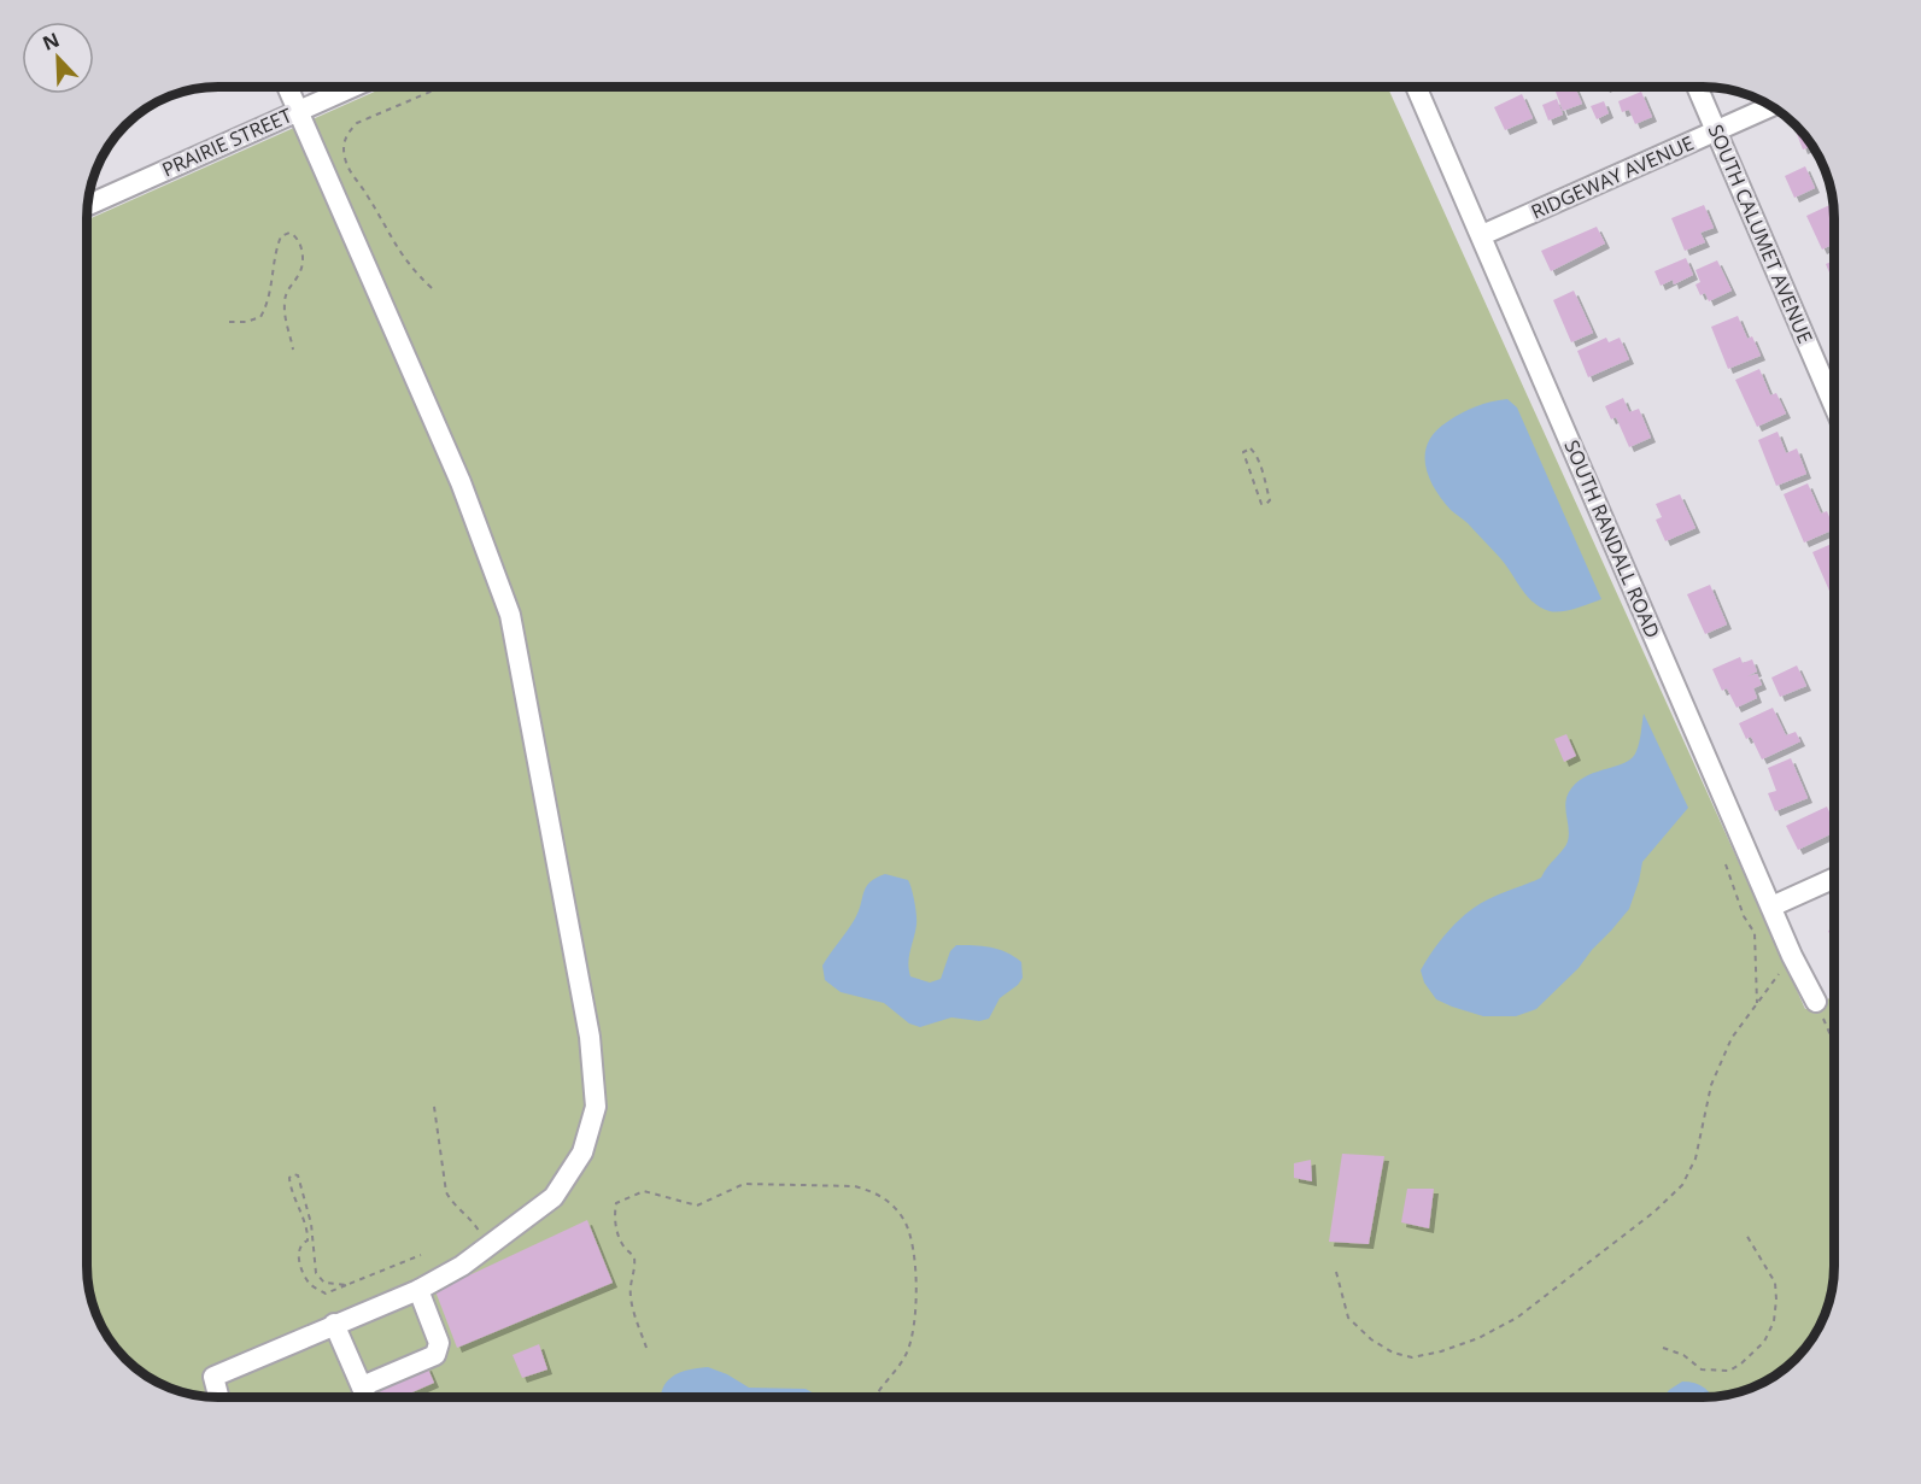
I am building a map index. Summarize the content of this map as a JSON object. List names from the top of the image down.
{
  "streets": {
    "street": [
      "PRAIRIE STREET",
      "RIDGEWAY AVENUE",
      "SOUTH CALUMET AVENUE",
      "SOUTH RANDALL ROAD"
    ]
  },
  "crossings": [
    ["RIDGEWAY AVENUE", "SOUTH CALUMET AVENUE"],
    ["RIDGEWAY AVENUE", "SOUTH RANDALL ROAD"]
  ],
  "north": "top left"
}
